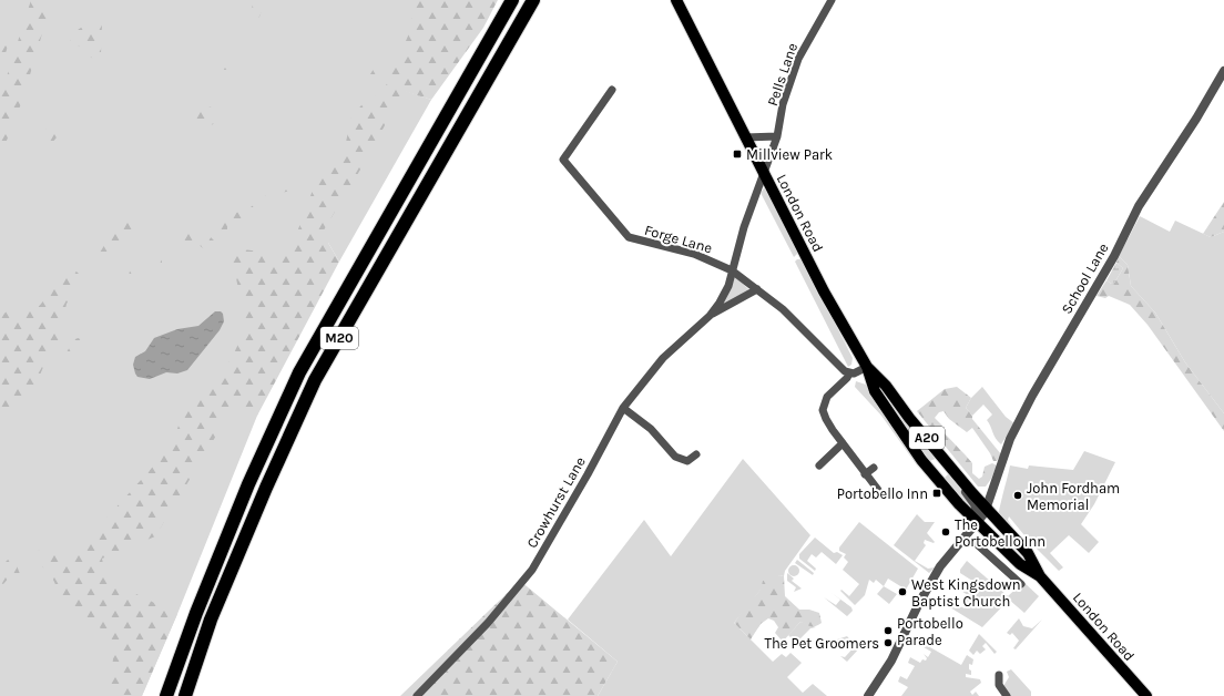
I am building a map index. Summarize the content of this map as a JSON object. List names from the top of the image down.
{
  "streets": {
    "highway": ["M20"],
    "main road": ["London Road", "A20"],
    "street": [
      "Pells Lane",
      "Forge Lane",
      "School Lane",
      "Crowhurst Lane"
    ]
  },
  "crossings": [
    ["Pells Lane", "London Road"],
    ["Pells Lane", "Crowhurst Lane"],
    ["London Road", "School Lane"],
    ["London Road", "Crowhurst Lane"],
    ["Forge Lane", "Crowhurst Lane"]
  ],
  "places": {
    "transit": ["Millview Park", "Portobello Inn"],
    "other": [
      "John Fordham Memorial",
      "The Portobello Inn",
      "West Kingsdown Baptist Church",
      "Portobello Parade",
      "The Pet Groomers"
    ]
  }
}
